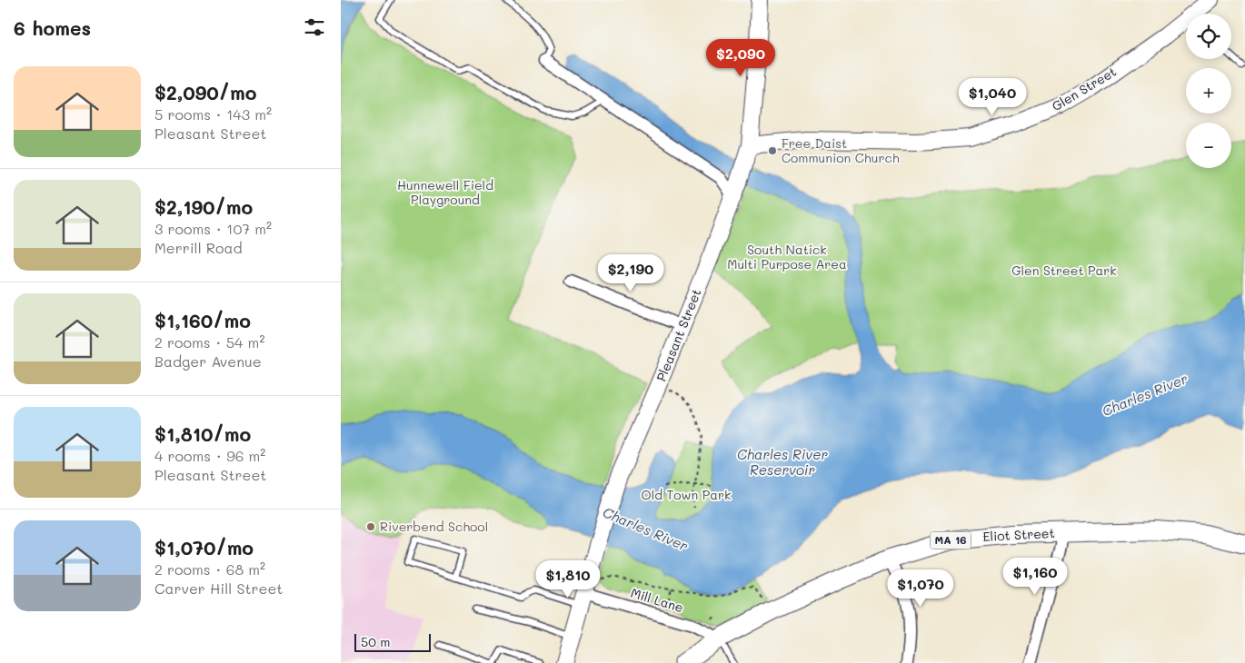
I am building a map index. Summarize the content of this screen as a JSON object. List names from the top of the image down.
{
  "streets": {
    "main road": [
      "Glen Street",
      "Pleasant Street",
      "Eliot Street",
      "MA 16"
    ],
    "street": ["Mill Lane"]
  },
  "crossings": [
    ["Glen Street", "Pleasant Street"],
    ["Pleasant Street", "Mill Lane"],
    ["Eliot Street", "Mill Lane"]
  ],
  "water": ["Charles River", "Charles River Reservoir"],
  "parks": [
    "Hunnewell Field Playground",
    "South Natick Multi Purpose Area",
    "Glen Street Park",
    "Old Town Park"
  ],
  "places": ["Free Daist Communion Church", "Riverbend School"],
  "scale_bar": "50 m",
  "page": {
    "heading": "6 homes",
    "map_buttons": ["+", "−"],
    "price": [
      "$2,090",
      "$1,040",
      "$2,190",
      "$1,160",
      "$1,810",
      "$1,070"
    ],
    "list": [
      {
        "name": "$2,090/mo",
        "note": "5 rooms · 143 m² · Pleasant Street"
      },
      {
        "name": "$2,190/mo",
        "note": "3 rooms · 107 m² · Merrill Road"
      },
      {
        "name": "$1,160/mo",
        "note": "2 rooms · 54 m² · Badger Avenue"
      },
      {
        "name": "$1,810/mo",
        "note": "4 rooms · 96 m² · Pleasant Street"
      },
      {
        "name": "$1,070/mo",
        "note": "2 rooms · 68 m² · Carver Hill Street"
      }
    ],
    "scale": "50 m"
  }
}
